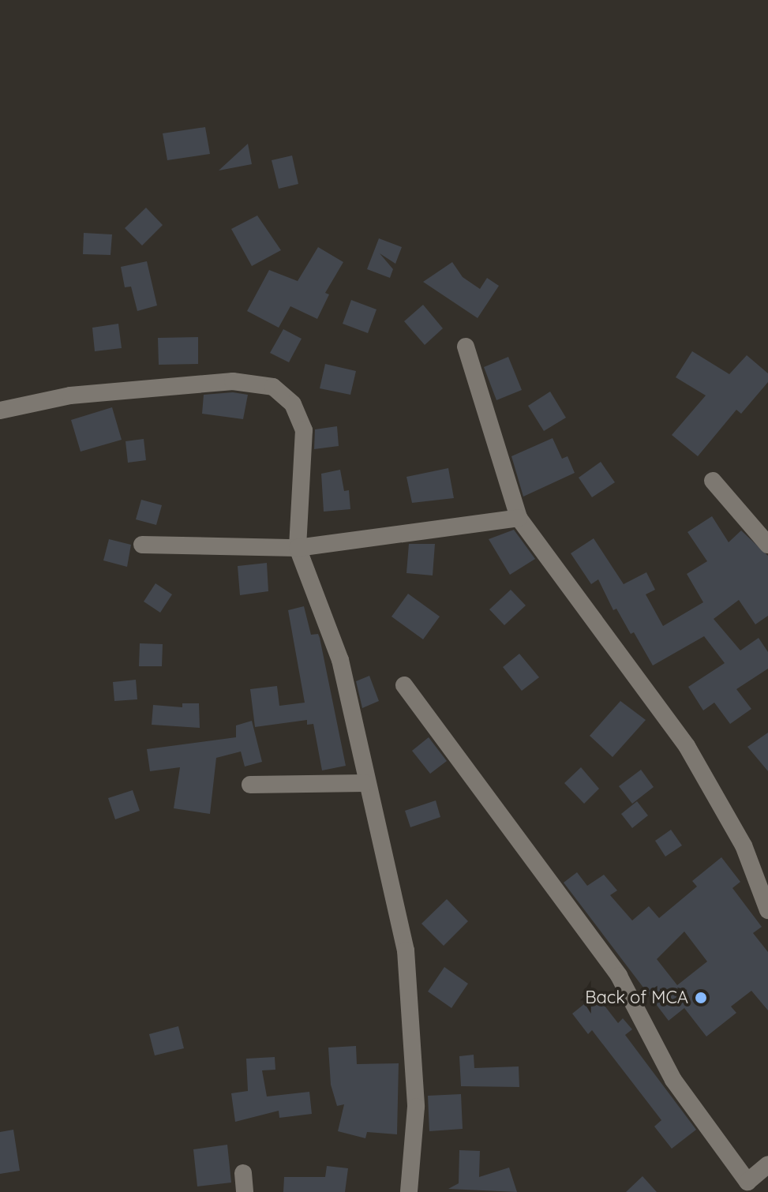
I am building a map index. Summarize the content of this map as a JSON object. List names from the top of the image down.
{
  "places": ["Back of MCA"]
}
